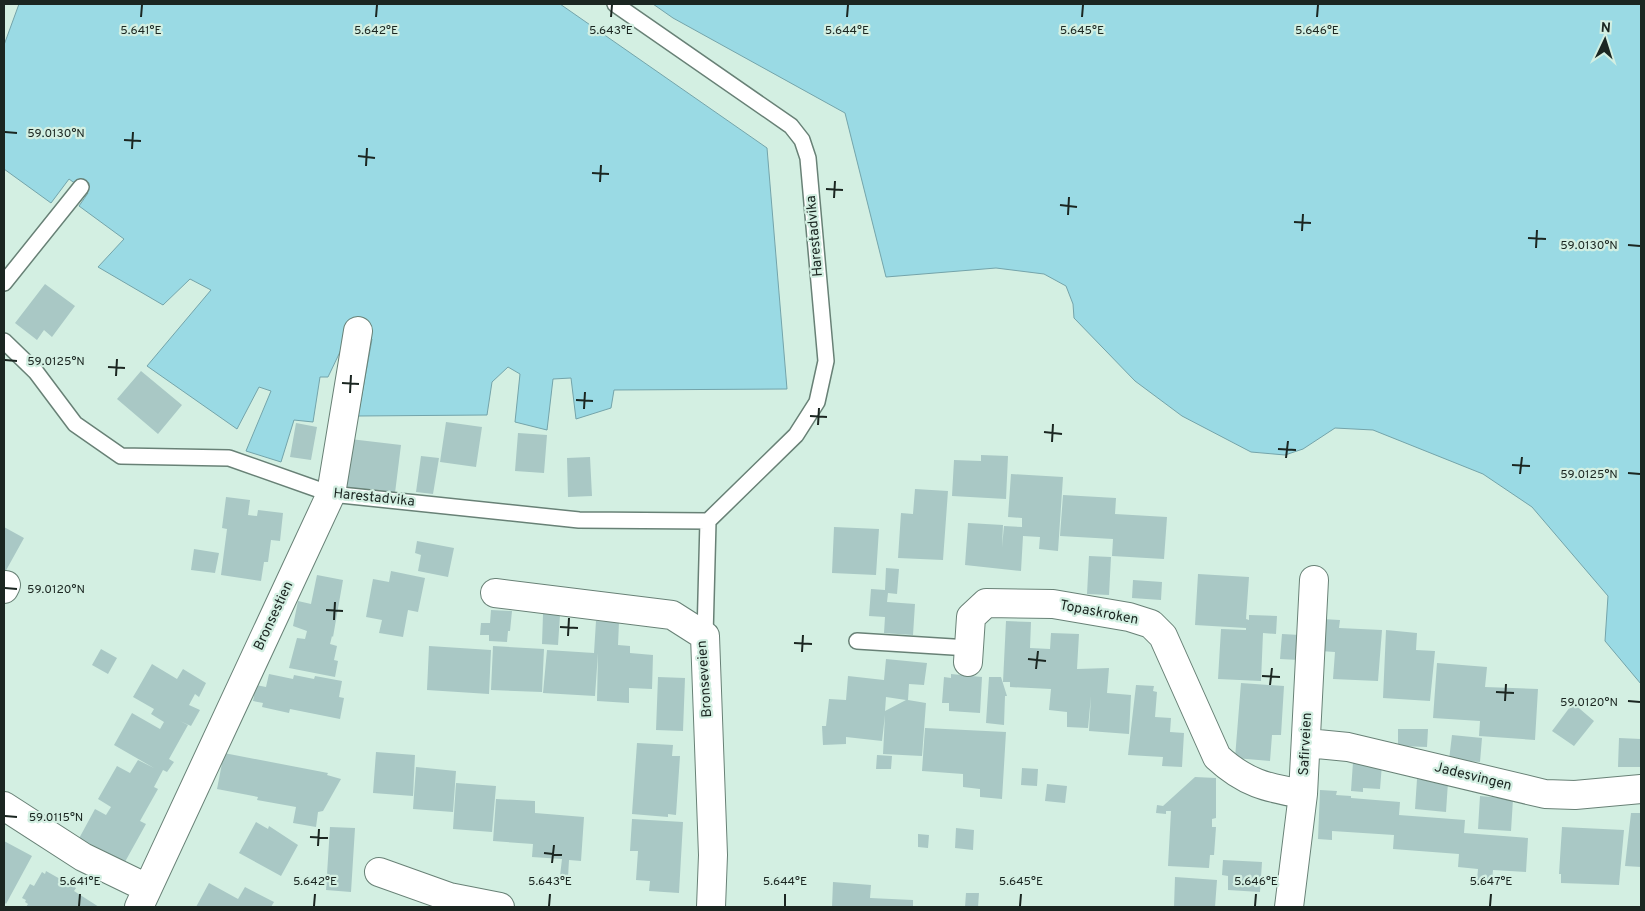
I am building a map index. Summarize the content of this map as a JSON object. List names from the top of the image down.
{
  "streets": {
    "street": [
      "Topaskroken",
      "Bronsestien",
      "Bronseveien",
      "Safirveien",
      "Jadesvingen"
    ],
    "lane": ["Harestadvika"]
  },
  "crossings": [
    ["Harestadvika", "Bronsestien"],
    ["Topaskroken", "Safirveien"],
    ["Safirveien", "Jadesvingen"]
  ],
  "north": "top",
  "coordinates": [
    "5.641°E",
    "5.642°E",
    "5.643°E",
    "5.644°E",
    "5.645°E",
    "5.646°E",
    "59.0130°N",
    "59.0125°N",
    "59.0120°N",
    "59.0115°N",
    "5.647°E"
  ]
}
